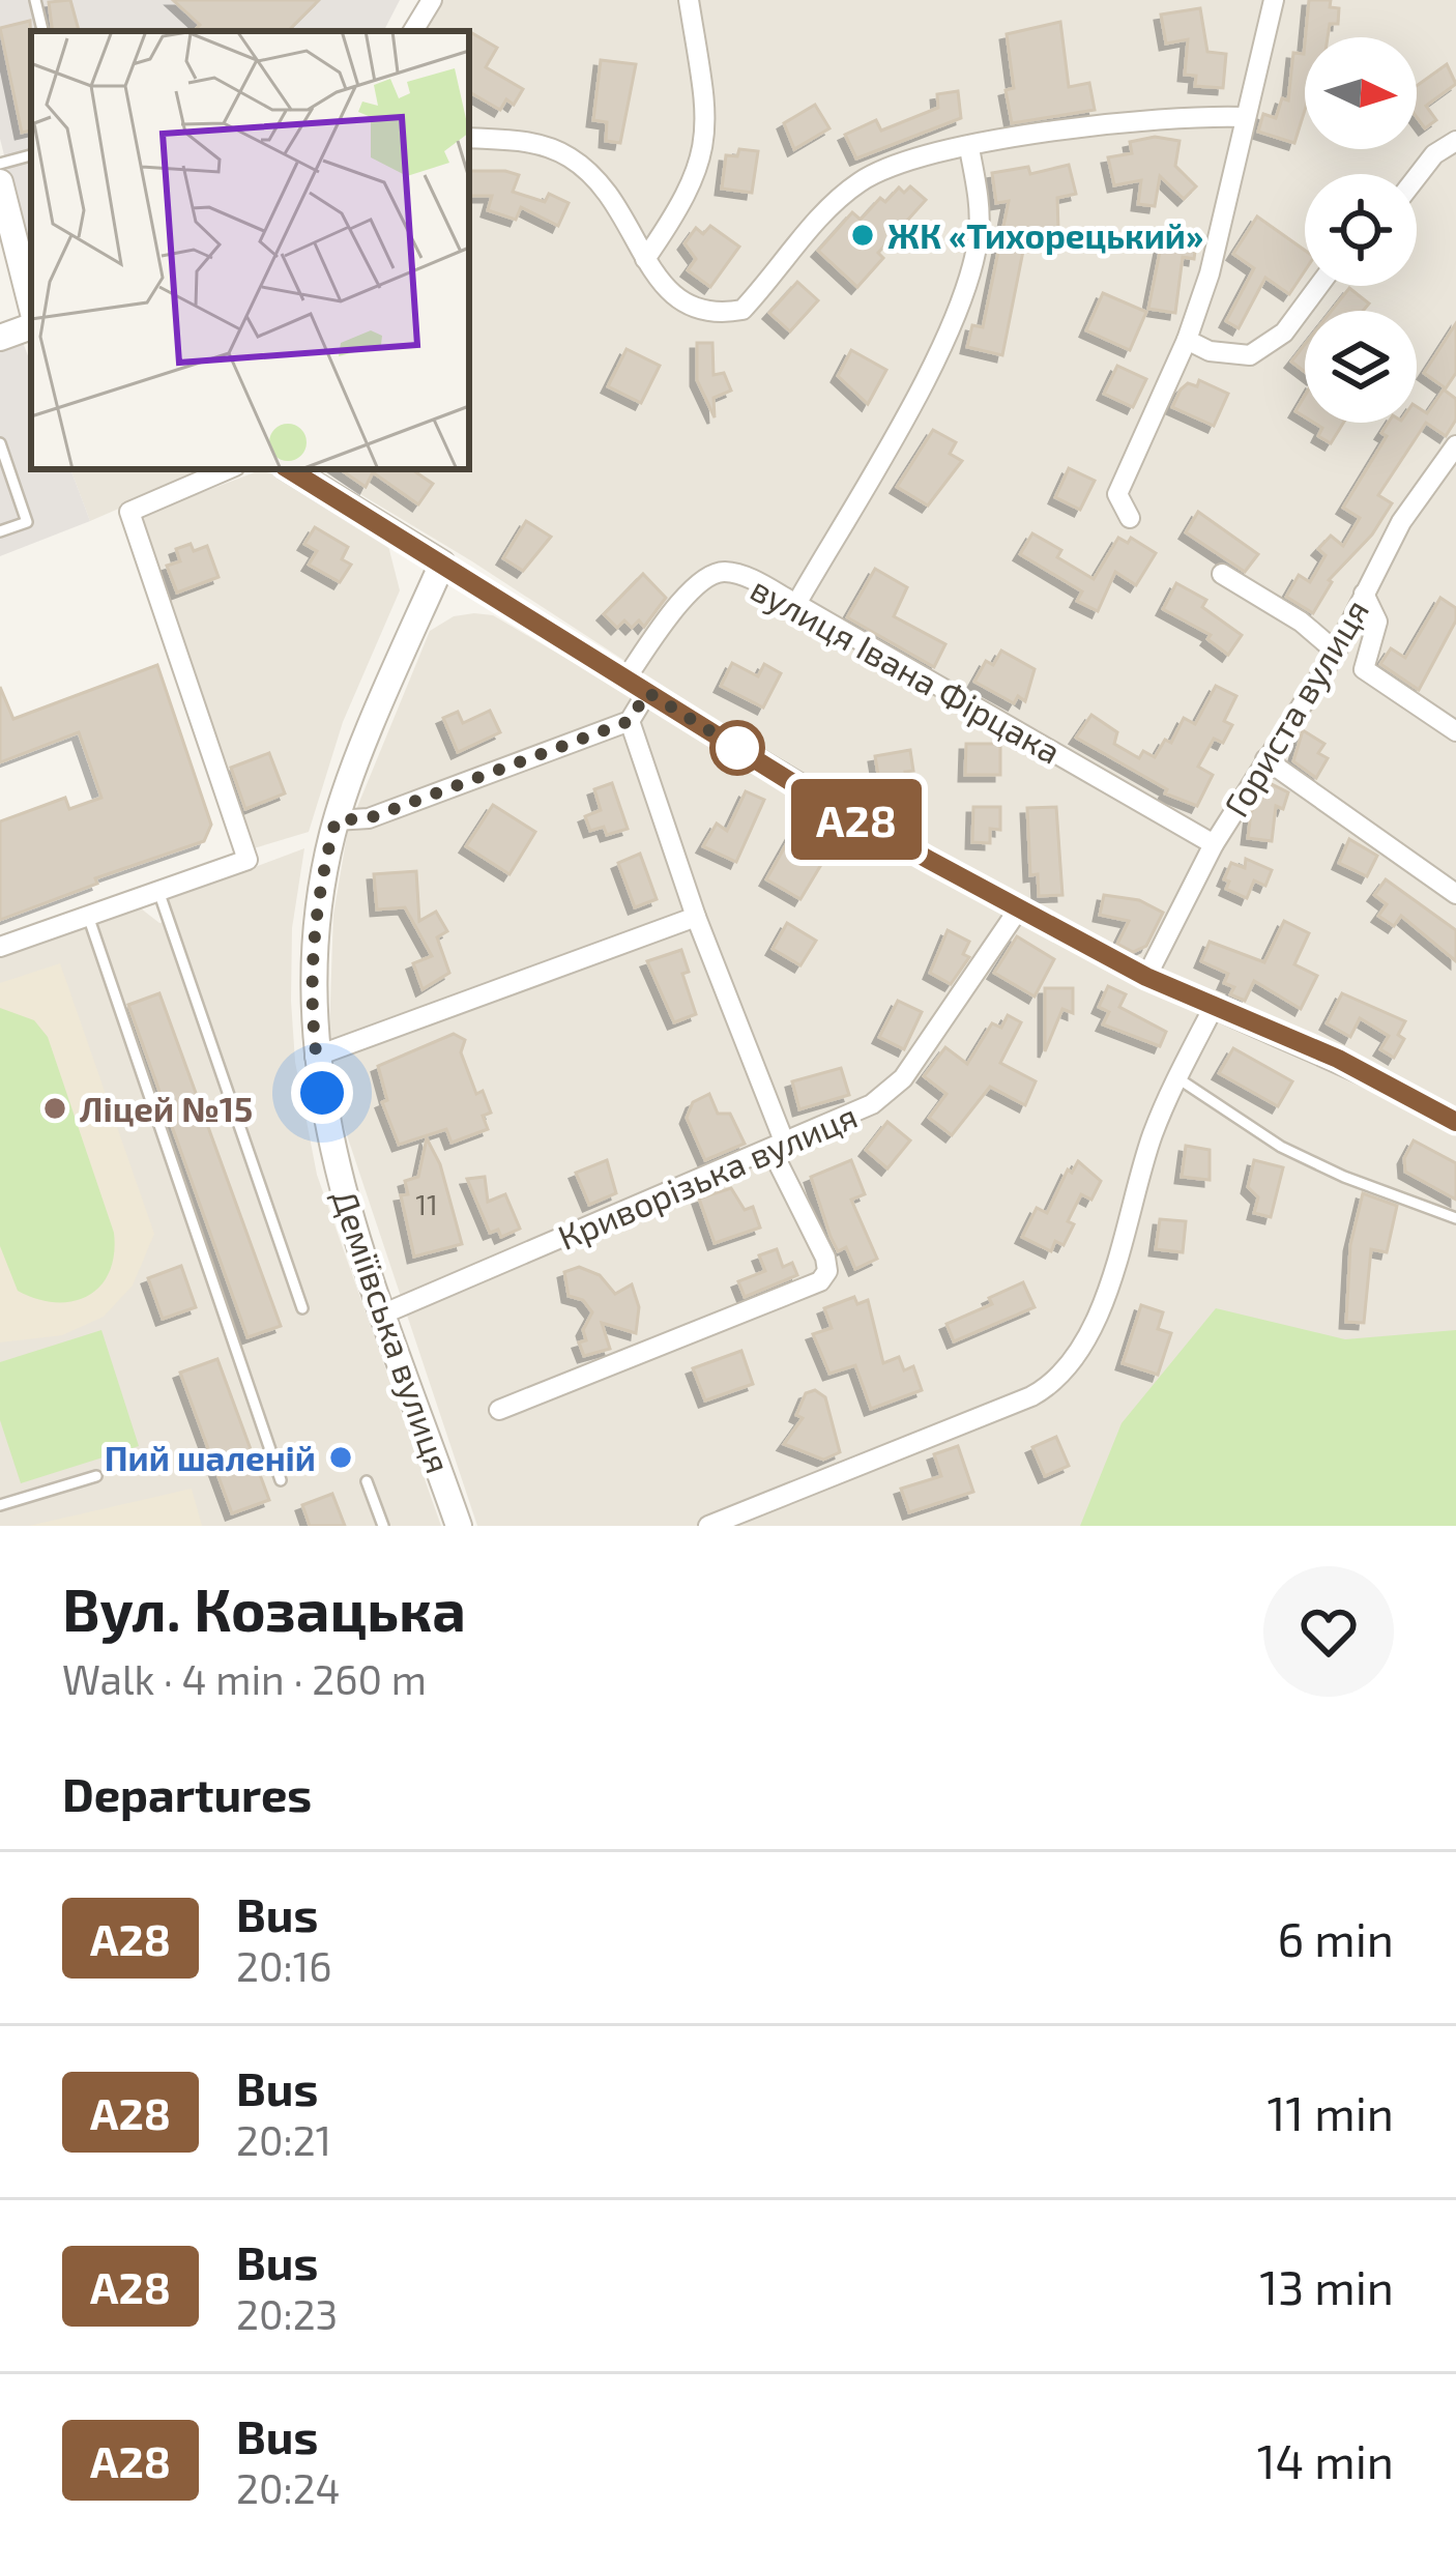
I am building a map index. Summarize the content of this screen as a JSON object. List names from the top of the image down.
{
  "streets": {
    "street": [
      "вулиця Івана Фірцака",
      "Гориста вулиця",
      "Криворізька вулиця",
      "Деміївська вулиця"
    ]
  },
  "crossings": [
    ["вулиця Івана Фірцака", "Гориста вулиця"],
    ["Криворізька вулиця", "Деміївська вулиця"]
  ],
  "places": ["ЖК «Тихорецький»", "Ліцей №15", "Пий шаленій"],
  "lines": ["bus line А28"],
  "house_numbers": ["11"],
  "north": "right",
  "page": {
    "on_map": "А28",
    "heading": [
      ["Вул. Козацька", "Walk · 4 min · 260 m"],
      "Departures"
    ],
    "list": [
      {
        "mark": "А28",
        "name": "Bus",
        "note": "20:16",
        "value": "6 min"
      },
      {
        "mark": "А28",
        "name": "Bus",
        "note": "20:21",
        "value": "11 min"
      },
      {
        "mark": "А28",
        "name": "Bus",
        "note": "20:23",
        "value": "13 min"
      },
      {
        "mark": "А28",
        "name": "Bus",
        "note": "20:24",
        "value": "14 min"
      }
    ]
  }
}
